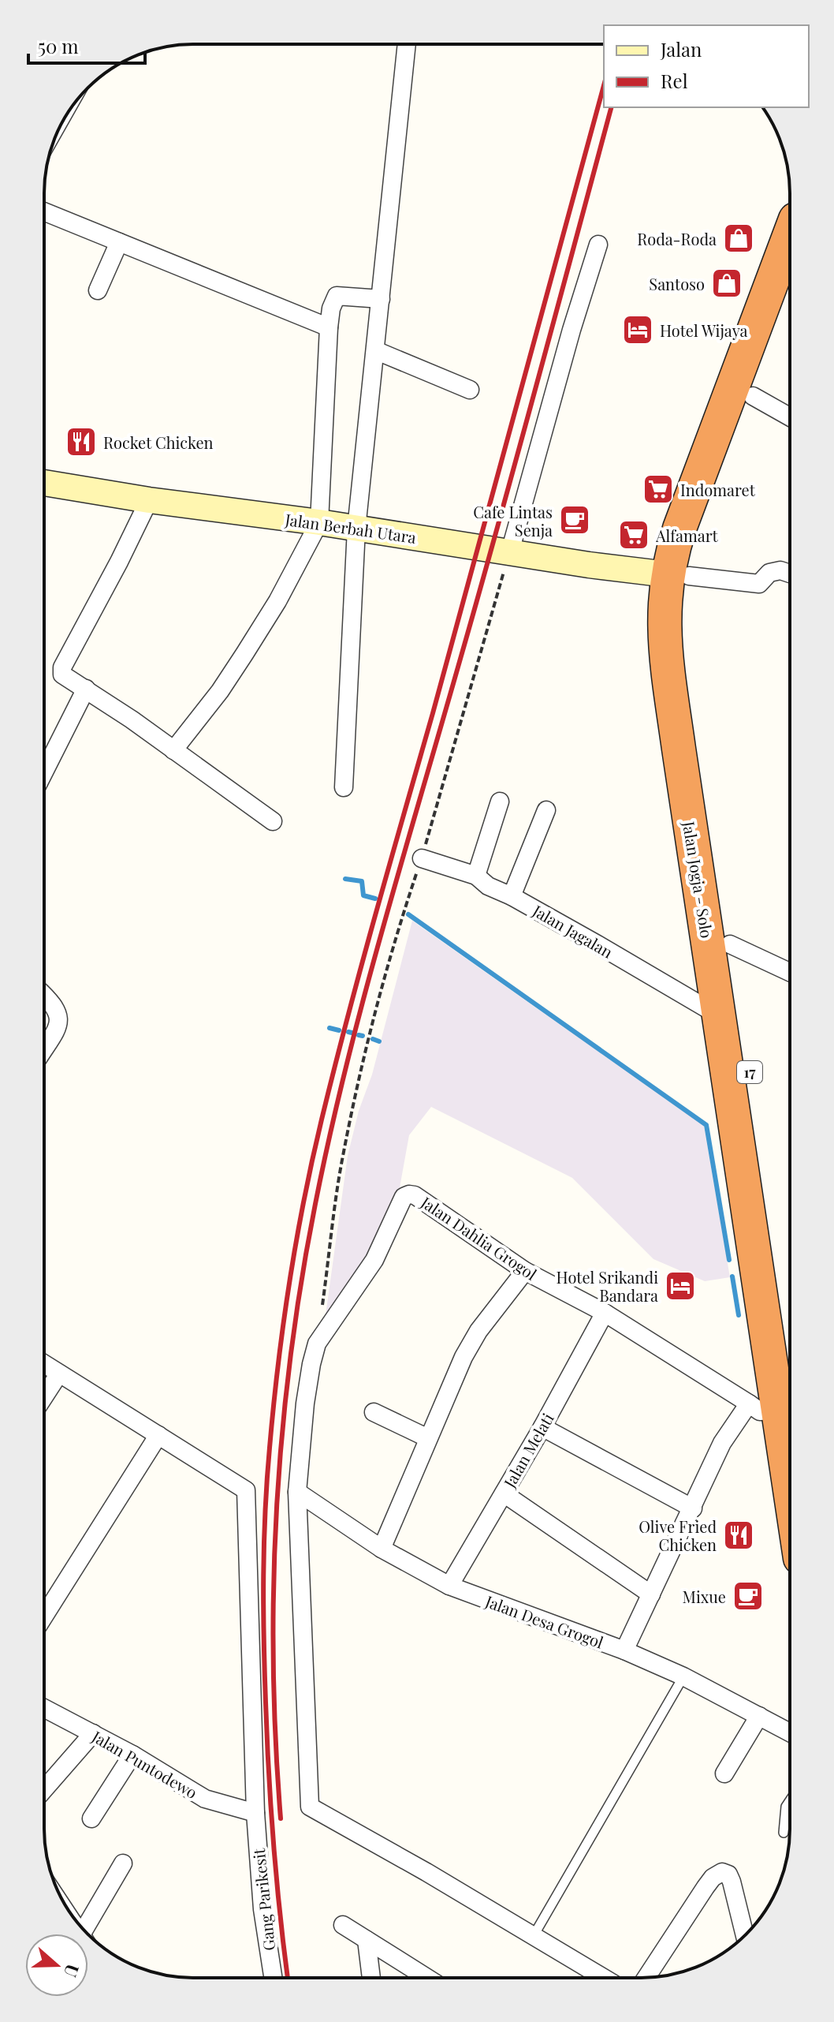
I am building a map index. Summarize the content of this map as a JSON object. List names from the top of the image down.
{
  "streets": {
    "highway": ["Jalan Jogja - Solo", "17"],
    "main road": ["Jalan Berbah Utara"],
    "street": [
      "Jalan Jagalan",
      "Jalan Dahlia Grogol",
      "Jalan Melati",
      "Jalan Desa Grogol",
      "Jalan Puntodewo",
      "Gang Parikesit"
    ]
  },
  "crossings": [
    ["Jalan Berbah Utara", "Jalan Jogja - Solo"],
    ["Jalan Jogja - Solo", "Jalan Jagalan"],
    ["Jalan Jogja - Solo", "Jalan Dahlia Grogol"],
    ["Jalan Dahlia Grogol", "Jalan Melati"],
    ["Jalan Dahlia Grogol", "Jalan Desa Grogol"],
    ["Jalan Melati", "Jalan Desa Grogol"],
    ["Jalan Puntodewo", "Gang Parikesit"]
  ],
  "places": {
    "shop": ["Roda-Roda", "Santoso"],
    "hotel": ["Hotel Wijaya", "Hotel Srikandi Bandara"],
    "restaurant": ["Rocket Chicken", "Olive Fried Chicken"],
    "supermarket": ["Indomaret", "Alfamart"],
    "cafe": ["Cafe Lintas Senja", "Mixue"]
  },
  "legend": ["Jalan", "Rel"],
  "scale_bar": "50 m",
  "north": "right"
}
